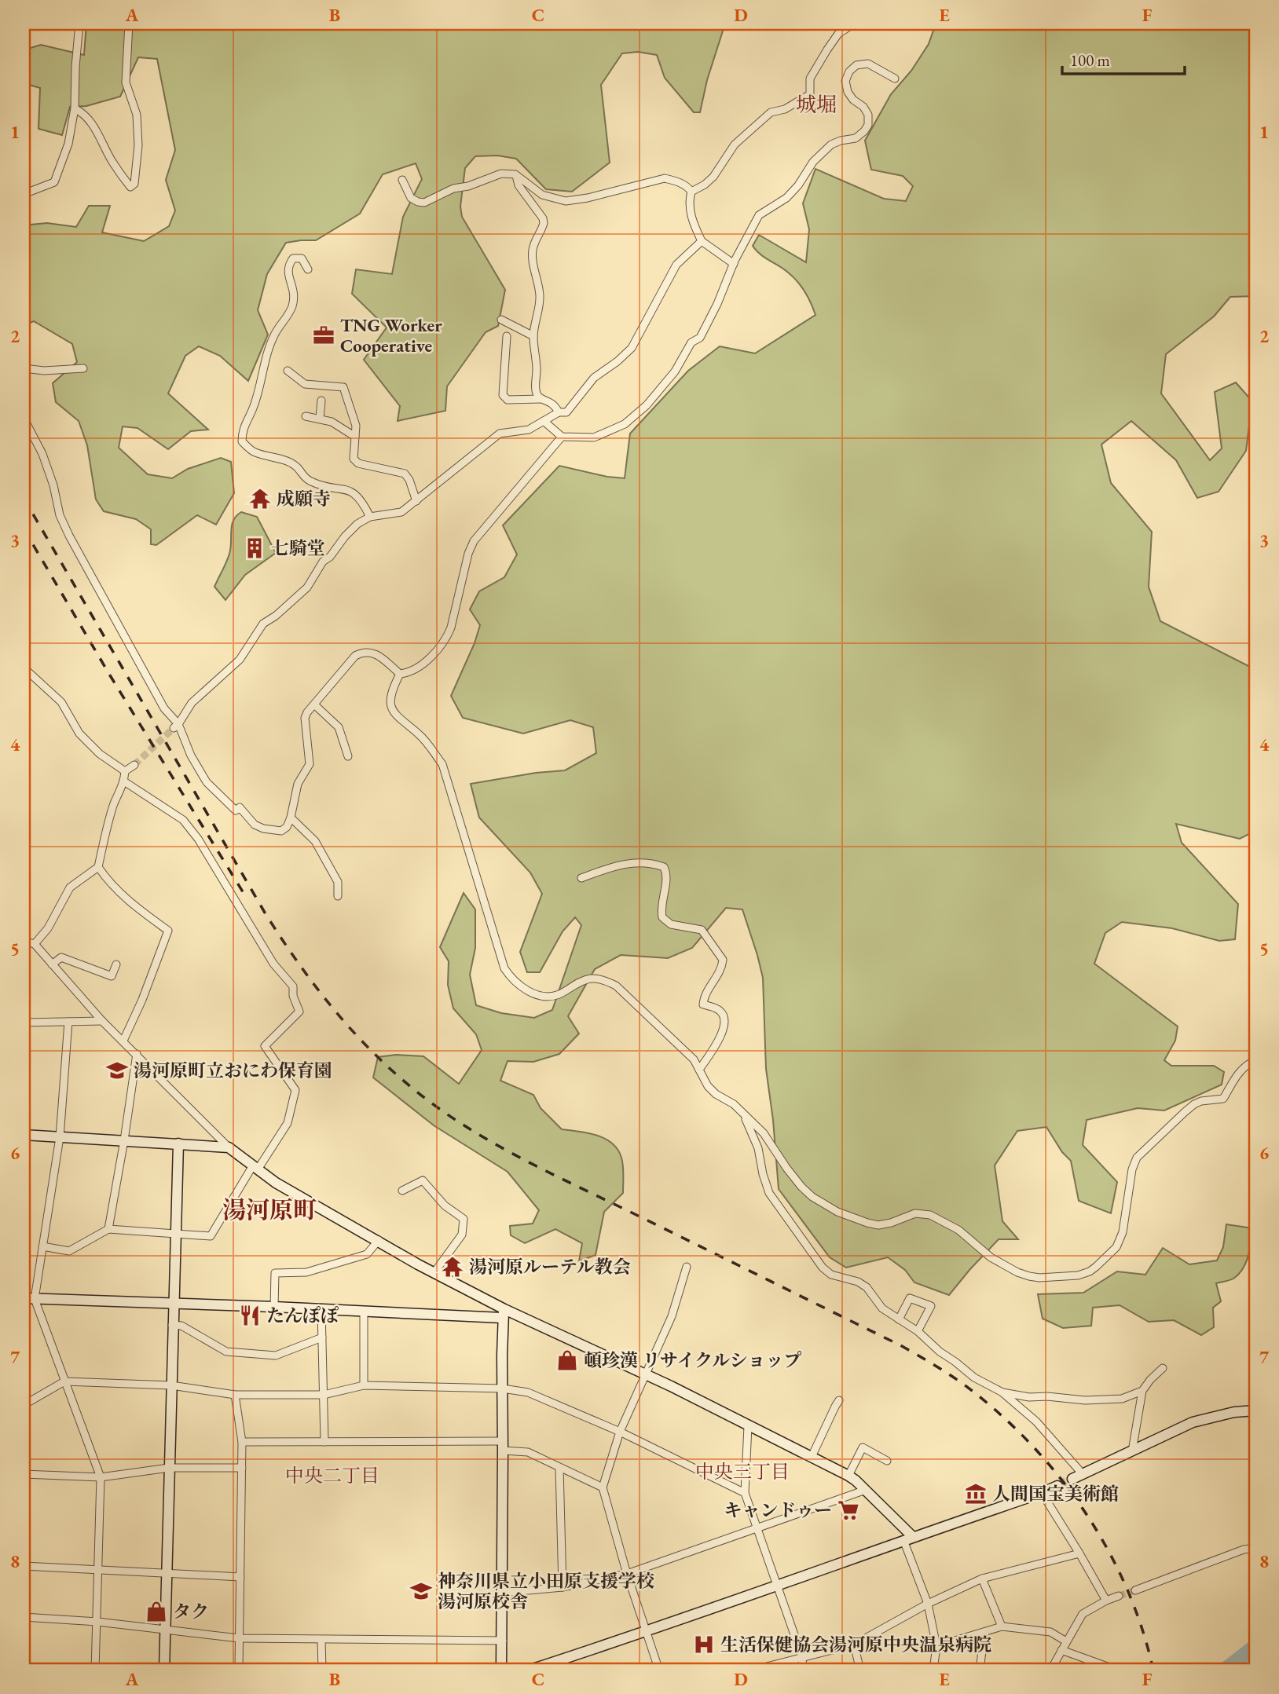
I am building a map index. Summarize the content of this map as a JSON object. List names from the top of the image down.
{
  "districts": [
    "城堀",
    "湯河原町",
    "中央三丁目",
    "中央二丁目"
  ],
  "places": {
    "office": ["TNG Worker Cooperative"],
    "temple": ["成願寺", "湯河原ルーテル教会"],
    "building": ["七騎堂"],
    "school or university": ["湯河原町立おにわ保育園", "神奈川県立小田原支援学校 湯河原校舎"],
    "restaurant": ["たんぽぽ"],
    "shop": ["頓珍漢 リサイクルショップ", "タク"],
    "museum": ["人間国宝美術館"],
    "supermarket": ["キャンドゥー"],
    "hospital": ["生活保健協会湯河原中央温泉病院"]
  },
  "scale_bar": "100 m",
  "grid": {
    "columns": [
      "A",
      "B",
      "C",
      "D",
      "E",
      "F"
    ],
    "rows": [
      "1",
      "2",
      "3",
      "4",
      "5",
      "6",
      "7",
      "8"
    ]
  }
}
